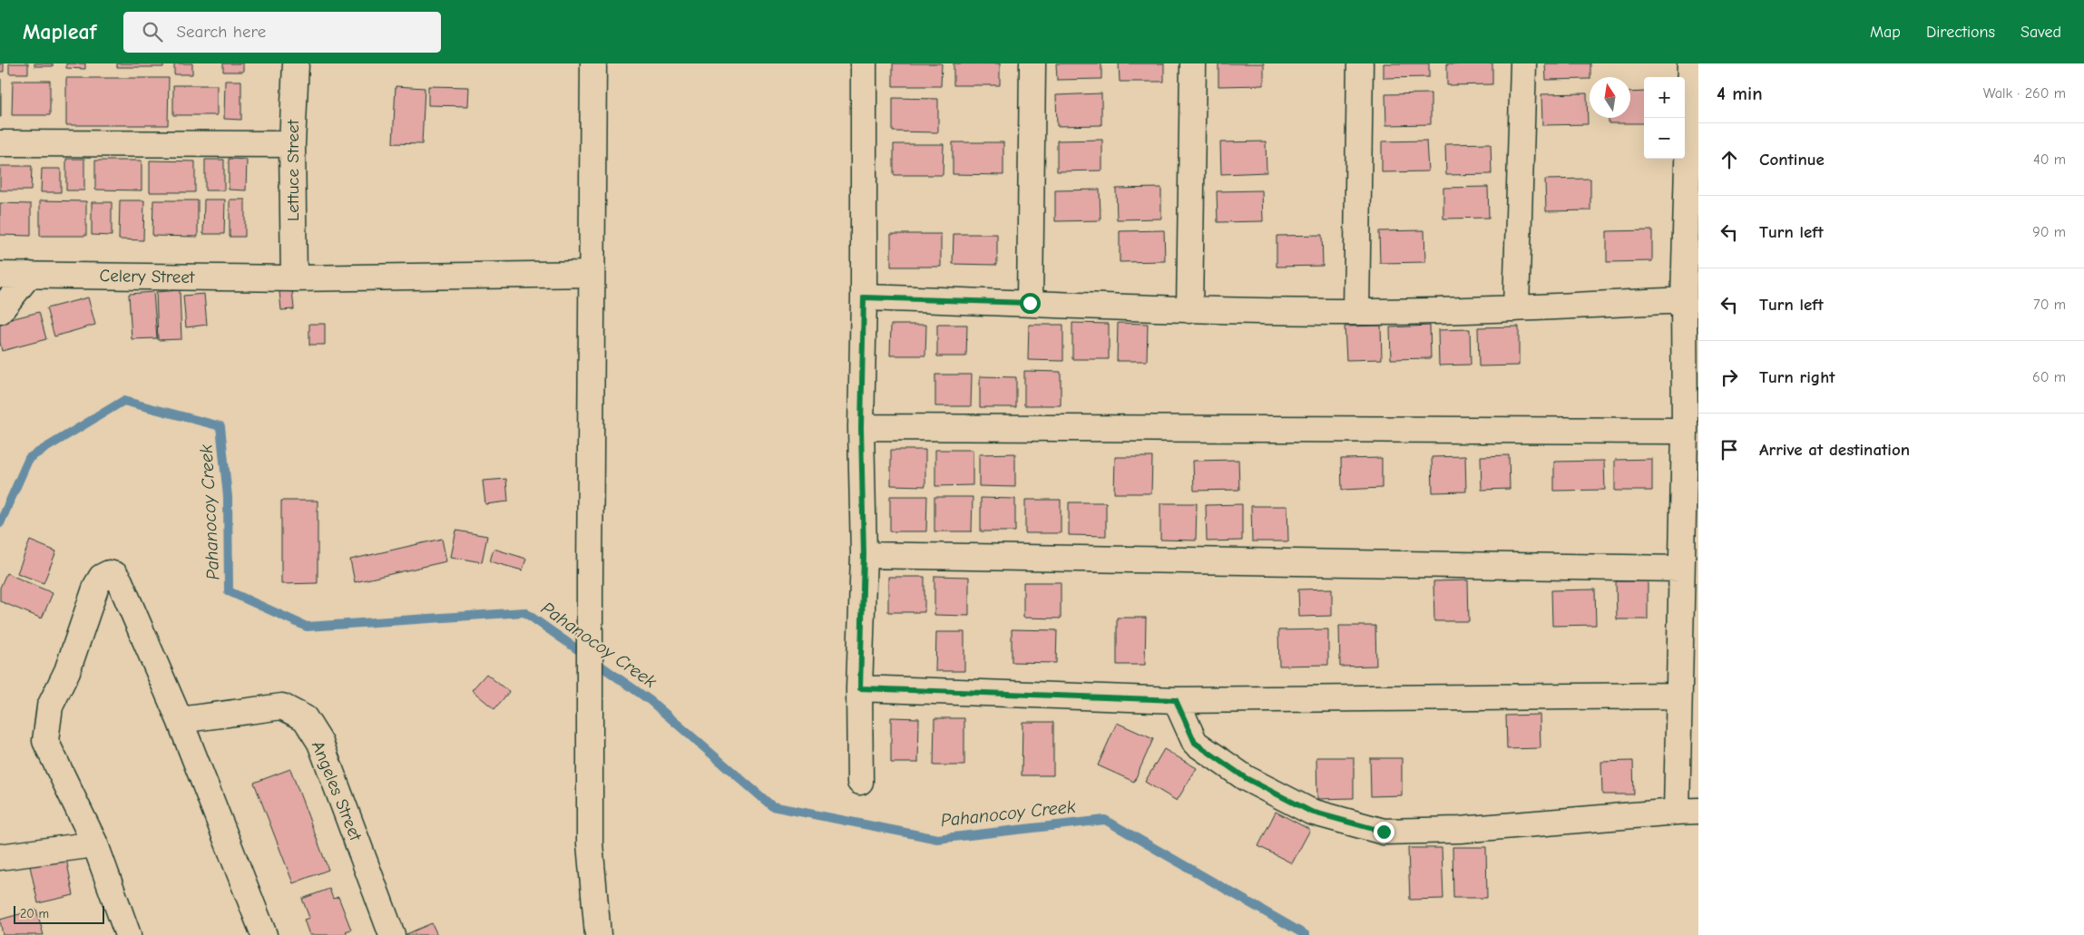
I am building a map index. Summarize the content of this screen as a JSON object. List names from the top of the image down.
{
  "streets": {
    "street": ["Lettuce Street", "Celery Street", "Angeles Street"]
  },
  "crossings": [
    ["Lettuce Street", "Celery Street"]
  ],
  "water": ["Pahanocoy Creek"],
  "scale_bar": "20 m",
  "north": "top",
  "page": {
    "header": "Mapleaf",
    "search": "Search here",
    "nav": ["Map", "Directions", "Saved"],
    "heading": ["4 min", "Walk · 260 m"],
    "map_buttons": ["+", "−"],
    "list": [
      ["Continue", "40 m"],
      ["Turn left", "90 m"],
      ["Turn left", "70 m"],
      ["Turn right", "60 m"],
      "Arrive at destination"
    ],
    "scale": "20 m"
  }
}
